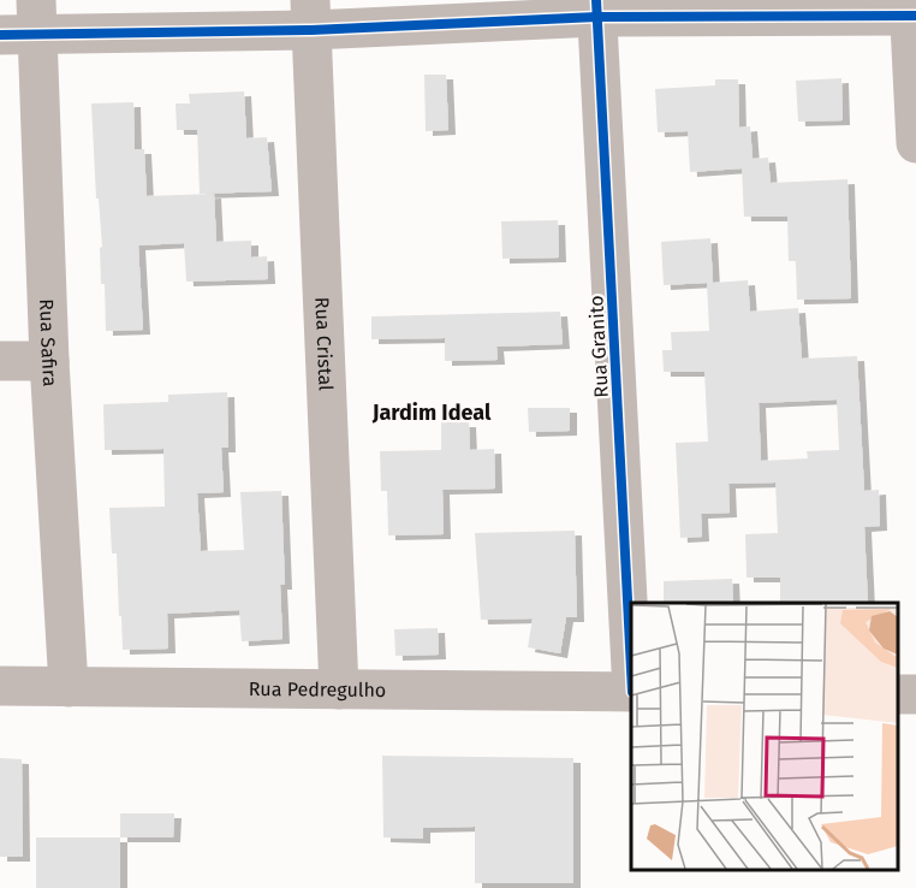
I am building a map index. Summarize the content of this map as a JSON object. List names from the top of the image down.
{
  "streets": {
    "street": [
      "Rua Safira",
      "Rua Cristal",
      "Rua Granito",
      "Rua Pedregulho"
    ]
  },
  "crossings": [
    ["Rua Safira", "Rua Pedregulho"],
    ["Rua Cristal", "Rua Pedregulho"]
  ],
  "districts": ["Jardim Ideal"]
}
